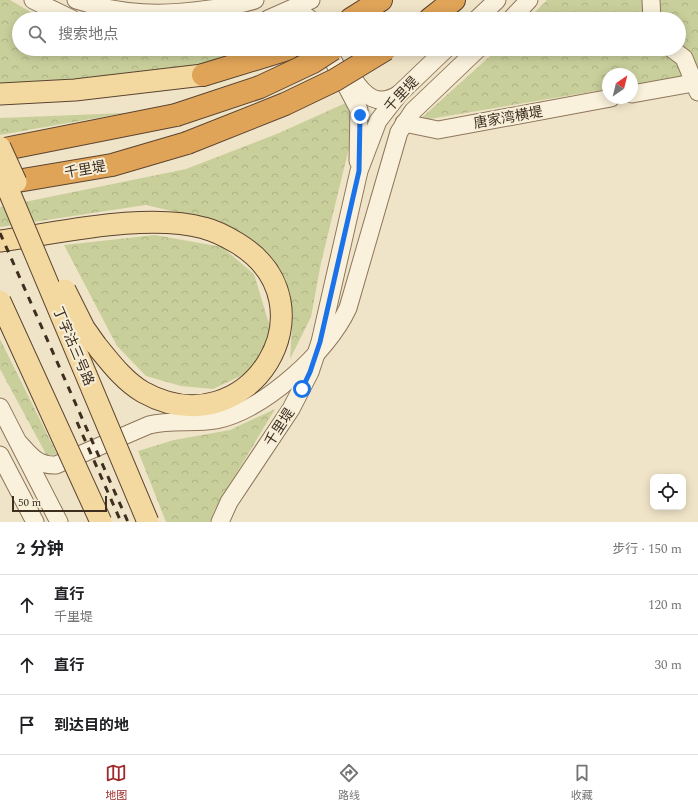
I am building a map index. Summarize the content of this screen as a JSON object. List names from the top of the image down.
{
  "streets": {
    "highway": ["千里堤"],
    "main road": ["丁字沽三号路"],
    "street": ["唐家湾横堤"]
  },
  "scale_bar": "50 m",
  "north": "top right",
  "page": {
    "search": "搜索地点",
    "scale": "50 m",
    "heading": ["2 分钟", "步行 · 150 m"],
    "list": [
      ["直行", "千里堤", "120 m"],
      ["直行", "30 m"],
      "到达目的地"
    ],
    "nav": ["地图", "路线", "收藏"]
  }
}
